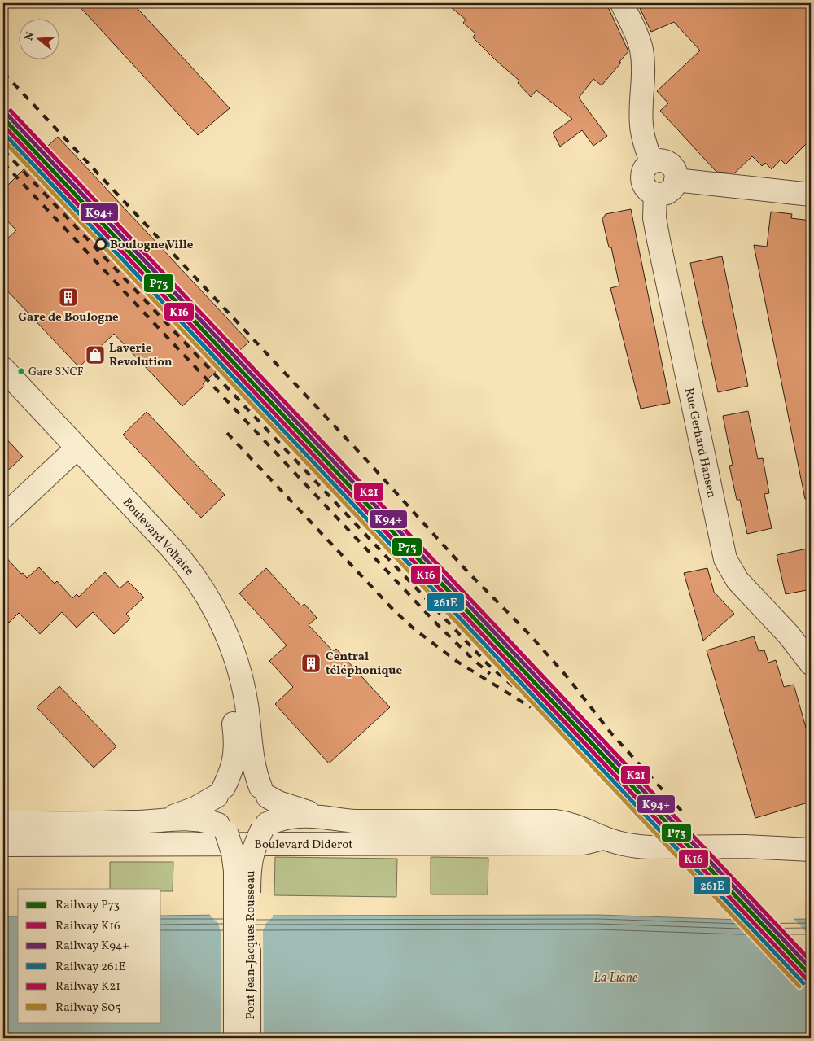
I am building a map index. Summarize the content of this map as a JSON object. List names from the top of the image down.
{
  "streets": {
    "street": [
      "Rue Gerhard Hansen",
      "Boulevard Voltaire",
      "Boulevard Diderot",
      "Pont Jean-Jacques Rousseau"
    ]
  },
  "crossings": [
    ["Boulevard Voltaire", "Boulevard Diderot"],
    ["Boulevard Voltaire", "Pont Jean-Jacques Rousseau"],
    ["Boulevard Diderot", "Pont Jean-Jacques Rousseau"]
  ],
  "water": ["La Liane"],
  "places": {
    "other": ["Boulogne Ville", "Gare SNCF"],
    "building": ["Gare de Boulogne", "Central téléphonique"],
    "shop": ["Laverie Revolution"]
  },
  "lines": [
    "rail line K21",
    "rail line K94+",
    "rail line P73",
    "rail line K16",
    "rail line 261E",
    "rail line S05"
  ],
  "legend": [
    "Railway P73",
    "Railway K16",
    "Railway K94+",
    "Railway 261E",
    "Railway K21",
    "Railway S05"
  ],
  "north": "left"
}
